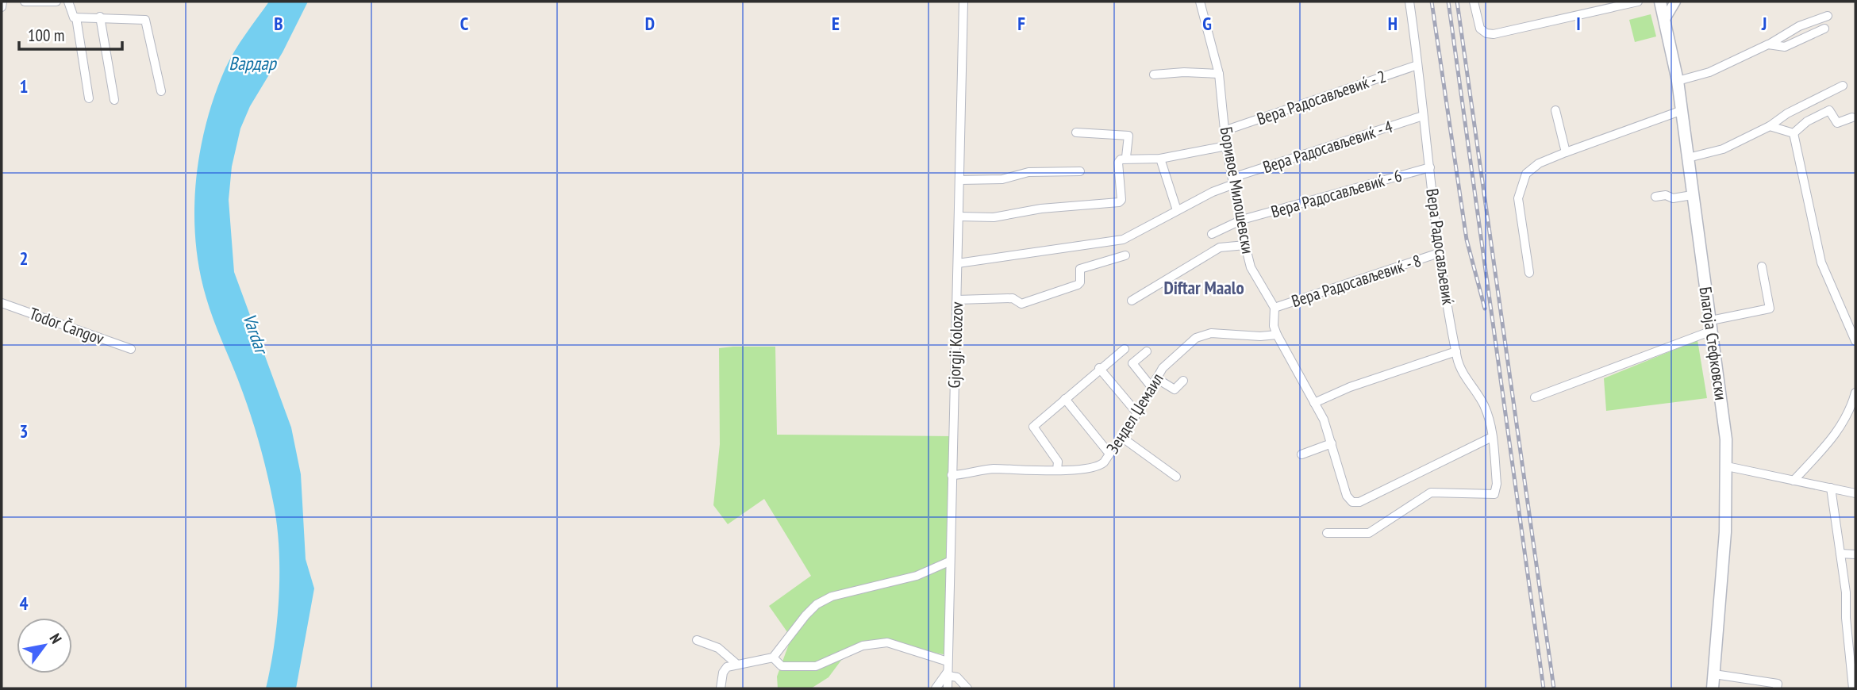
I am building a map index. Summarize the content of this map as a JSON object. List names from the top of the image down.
{
  "streets": {
    "main road": ["Благоја Стефковски"],
    "street": [
      "Вера Радосављевиќ - 2",
      "Вера Радосављевиќ - 4",
      "Боривое Милошевски",
      "Вера Радосављевиќ - 6",
      "Вера Радосављевиќ",
      "Вера Радосављевиќ - 8",
      "Todor Čangov",
      "Gjorgji Kolozov",
      "Зендел Џемаил"
    ]
  },
  "crossings": [
    ["Вера Радосављевиќ - 2", "Боривое Милошевски"],
    ["Вера Радосављевиќ - 2", "Вера Радосављевиќ"],
    ["Вера Радосављевиќ - 4", "Боривое Милошевски"],
    ["Вера Радосављевиќ - 4", "Вера Радосављевиќ"],
    ["Вера Радосављевиќ - 4", "Gjorgji Kolozov"],
    ["Боривое Милошевски", "Вера Радосављевиќ - 6"],
    ["Боривое Милошевски", "Вера Радосављевиќ"],
    ["Боривое Милошевски", "Вера Радосављевиќ - 8"],
    ["Боривое Милошевски", "Зендел Џемаил"],
    ["Вера Радосављевиќ - 6", "Вера Радосављевиќ"],
    ["Вера Радосављевиќ", "Вера Радосављевиќ - 8"],
    ["Gjorgji Kolozov", "Зендел Џемаил"]
  ],
  "districts": ["Diftar Maalo"],
  "water": ["Вардар", "Vardar"],
  "scale_bar": "100 m",
  "north": "top right",
  "grid": {
    "columns": [
      "B",
      "C",
      "D",
      "E",
      "F",
      "G",
      "H",
      "I",
      "J"
    ],
    "rows": [
      "1",
      "2",
      "3",
      "4"
    ]
  }
}
